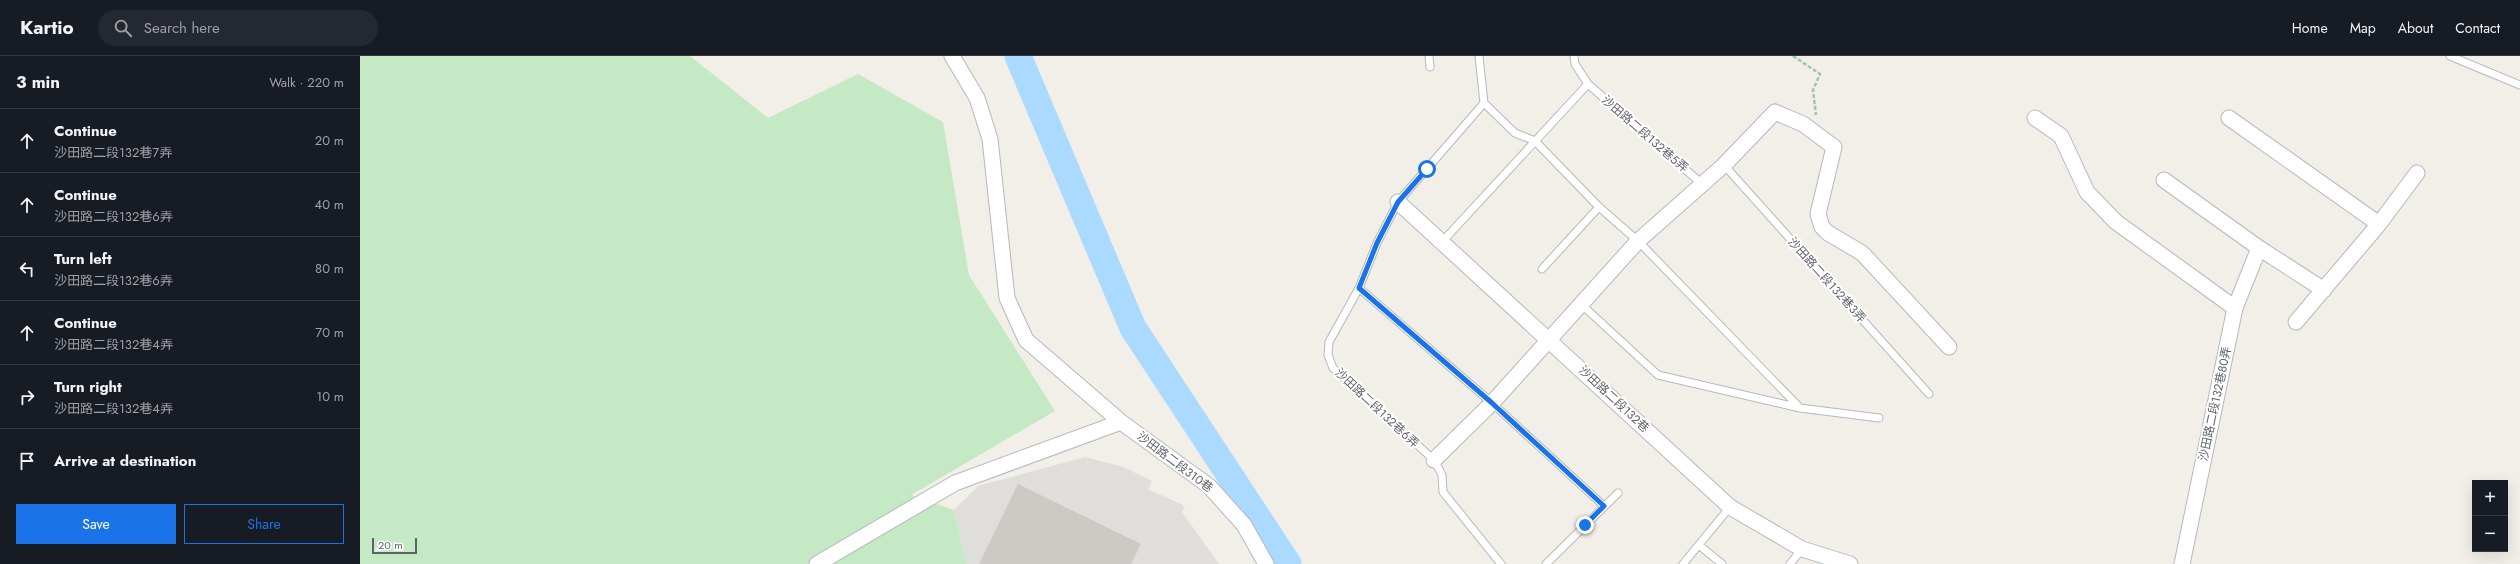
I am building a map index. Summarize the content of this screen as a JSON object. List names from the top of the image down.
{
  "streets": {
    "street": ["沙田路二段132巷", "沙田路二段132巷80弄", "沙田路二段310巷"],
    "lane": ["沙田路二段132巷5弄", "沙田路二段132巷3弄", "沙田路二段132巷6弄"]
  },
  "crossings": [
    ["沙田路二段132巷", "沙田路二段132巷6弄"]
  ],
  "scale_bar": "20 m",
  "page": {
    "header": "Kartio",
    "search": "Search here",
    "nav": [
      "Home",
      "Map",
      "About",
      "Contact"
    ],
    "heading": ["3 min", "Walk · 220 m"],
    "list": [
      ["Continue", "沙田路二段132巷7弄", "20 m"],
      ["Continue", "沙田路二段132巷6弄", "40 m"],
      ["Turn left", "沙田路二段132巷6弄", "80 m"],
      ["Continue", "沙田路二段132巷4弄", "70 m"],
      ["Turn right", "沙田路二段132巷4弄", "10 m"],
      "Arrive at destination"
    ],
    "map_buttons": ["+", "−"],
    "buttons": ["Save", "Share"],
    "scale": "20 m"
  }
}
